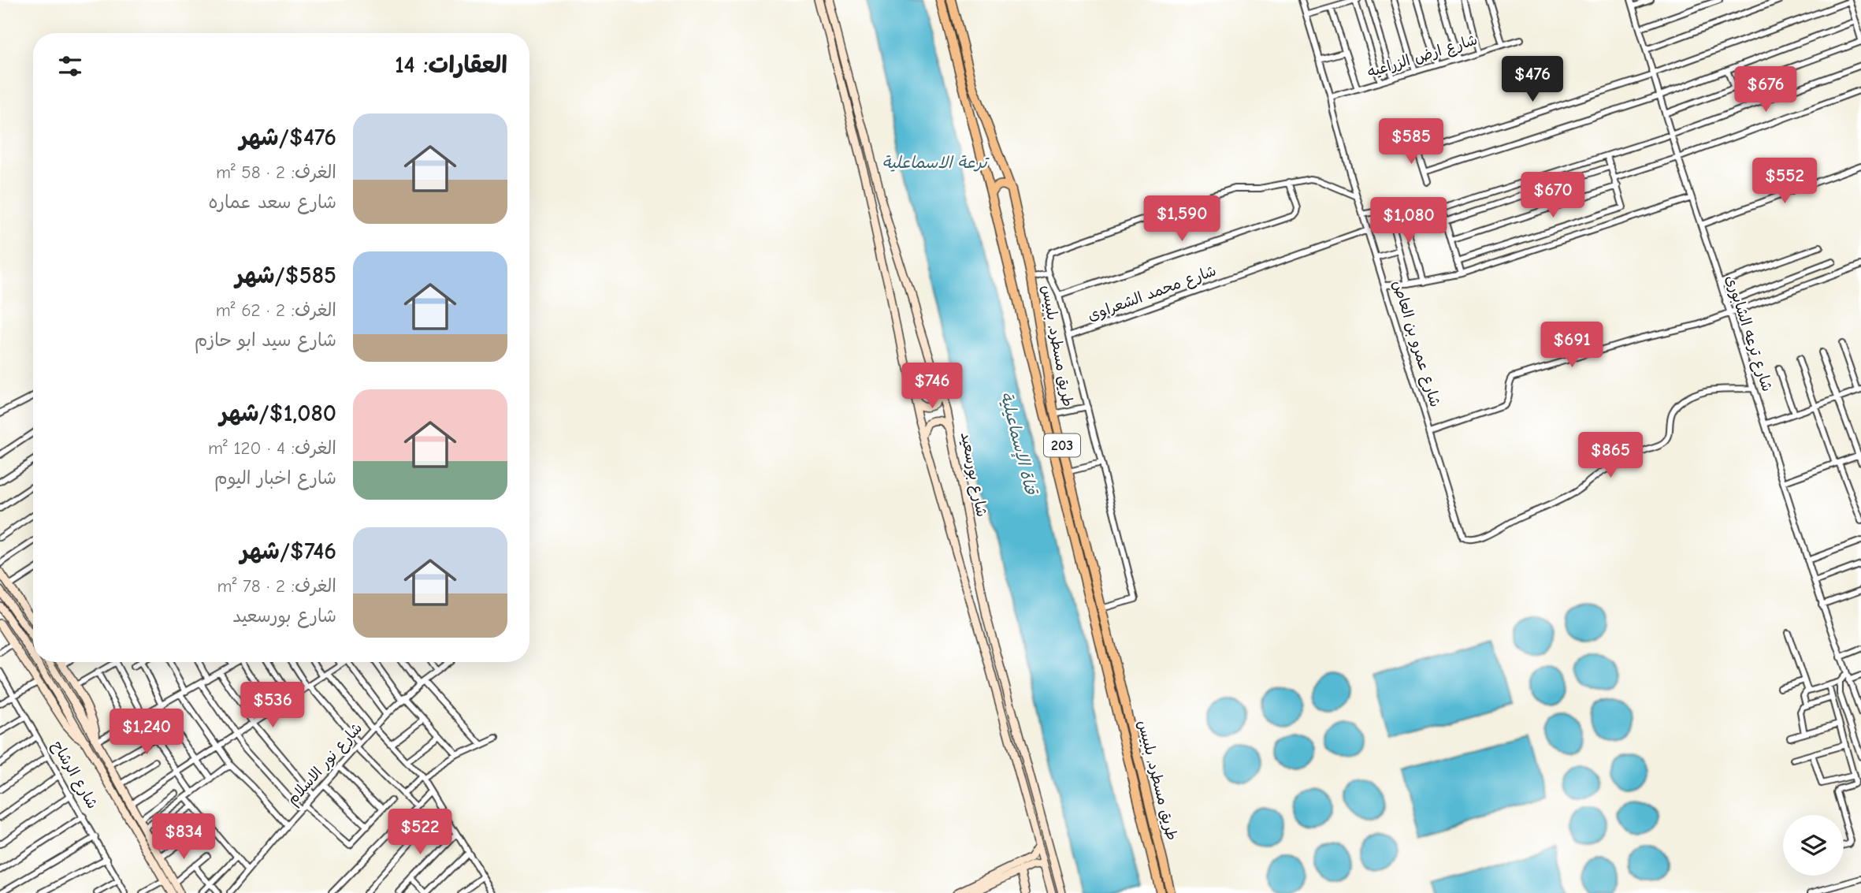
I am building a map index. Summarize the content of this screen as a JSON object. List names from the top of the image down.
{
  "streets": {
    "main road": [
      "طريق مسطرد, بلبيس",
      "203",
      "شارع بورسعيد",
      "شارع الرشاح"
    ],
    "street": [
      "شارع ارض الزراعيه",
      "شارع محمد الشعراوى",
      "شارع ترعه الشابورى",
      "شارع عمرو بن العاص",
      "شارع نور الاسلام"
    ]
  },
  "crossings": [
    ["شارع ارض الزراعيه", "شارع عمرو بن العاص"],
    ["شارع محمد الشعراوى", "شارع عمرو بن العاص"],
    ["شارع ترعه الشابورى", "شارع عمرو بن العاص"]
  ],
  "water": ["ترعة الاسماعلية", "قناة الإسماعيلية"],
  "page": {
    "heading": "العقارات: 14",
    "price": [
      "$476",
      "$676",
      "$585",
      "$552",
      "$670",
      "$1,590",
      "$1,080",
      "$691",
      "$746",
      "$865",
      "$536",
      "$1,240",
      "$522",
      "$834"
    ],
    "list": [
      {
        "name": "$476/شهر",
        "note": "الغرف: 2 · 58 m² · شارع سعد عماره"
      },
      {
        "name": "$585/شهر",
        "note": "الغرف: 2 · 62 m² · شارع سيد ابو حازم"
      },
      {
        "name": "$1,080/شهر",
        "note": "الغرف: 4 · 120 m² · شارع اخبار اليوم"
      },
      {
        "name": "$746/شهر",
        "note": "الغرف: 2 · 78 m² · شارع بورسعيد"
      }
    ]
  }
}
